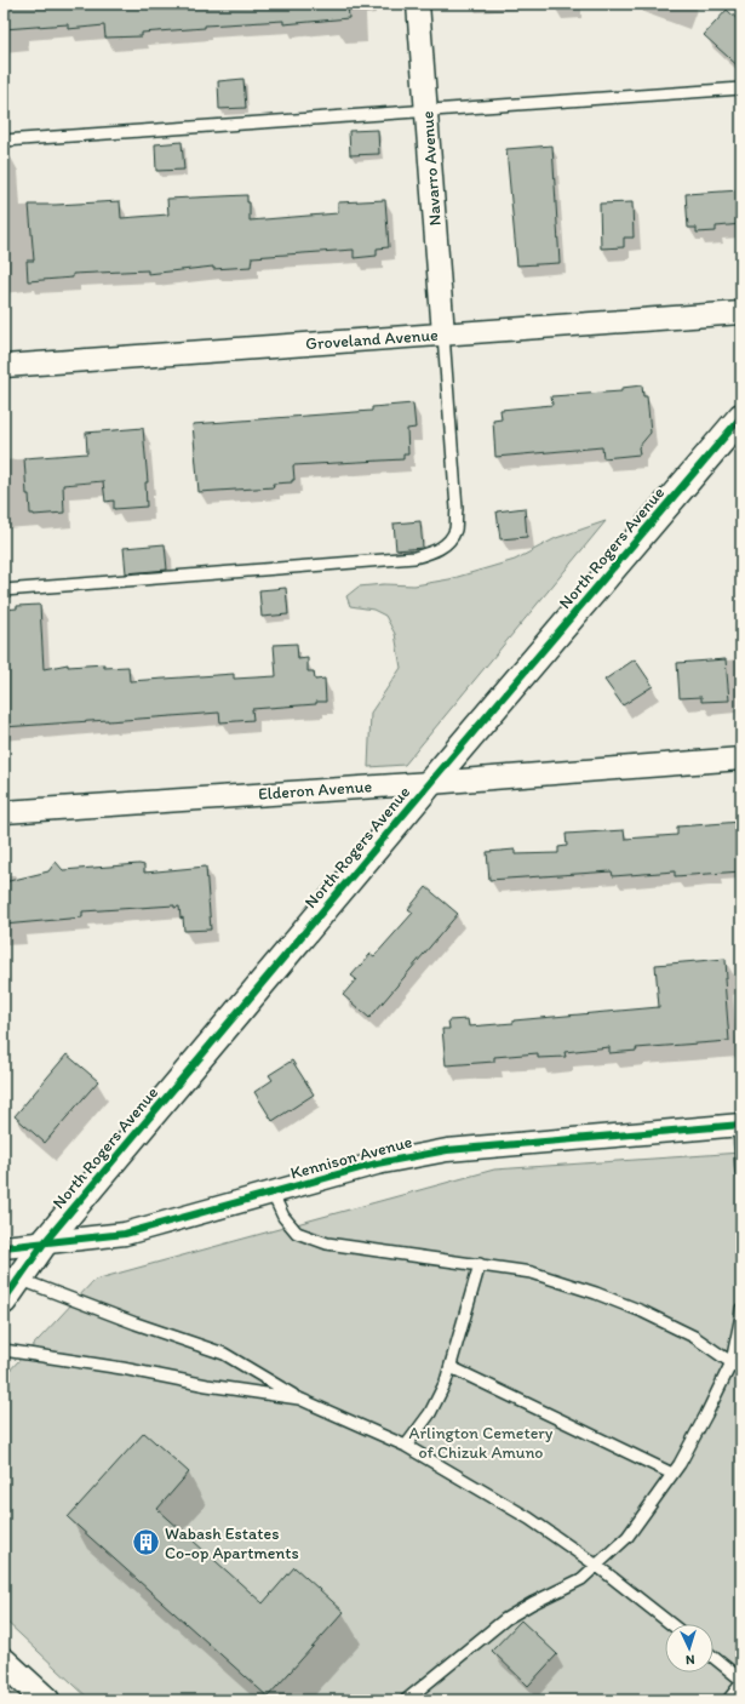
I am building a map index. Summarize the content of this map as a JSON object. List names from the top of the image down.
{
  "streets": {
    "street": [
      "Navarro Avenue",
      "Groveland Avenue",
      "North Rogers Avenue",
      "Elderon Avenue",
      "Kennison Avenue"
    ]
  },
  "crossings": [
    ["Navarro Avenue", "Groveland Avenue"],
    ["North Rogers Avenue", "Elderon Avenue"],
    ["North Rogers Avenue", "Kennison Avenue"]
  ],
  "parks": ["Arlington Cemetery of Chizuk Amuno"],
  "places": {
    "building": ["Wabash Estates Co-op Apartments"]
  },
  "north": "bottom"
}
